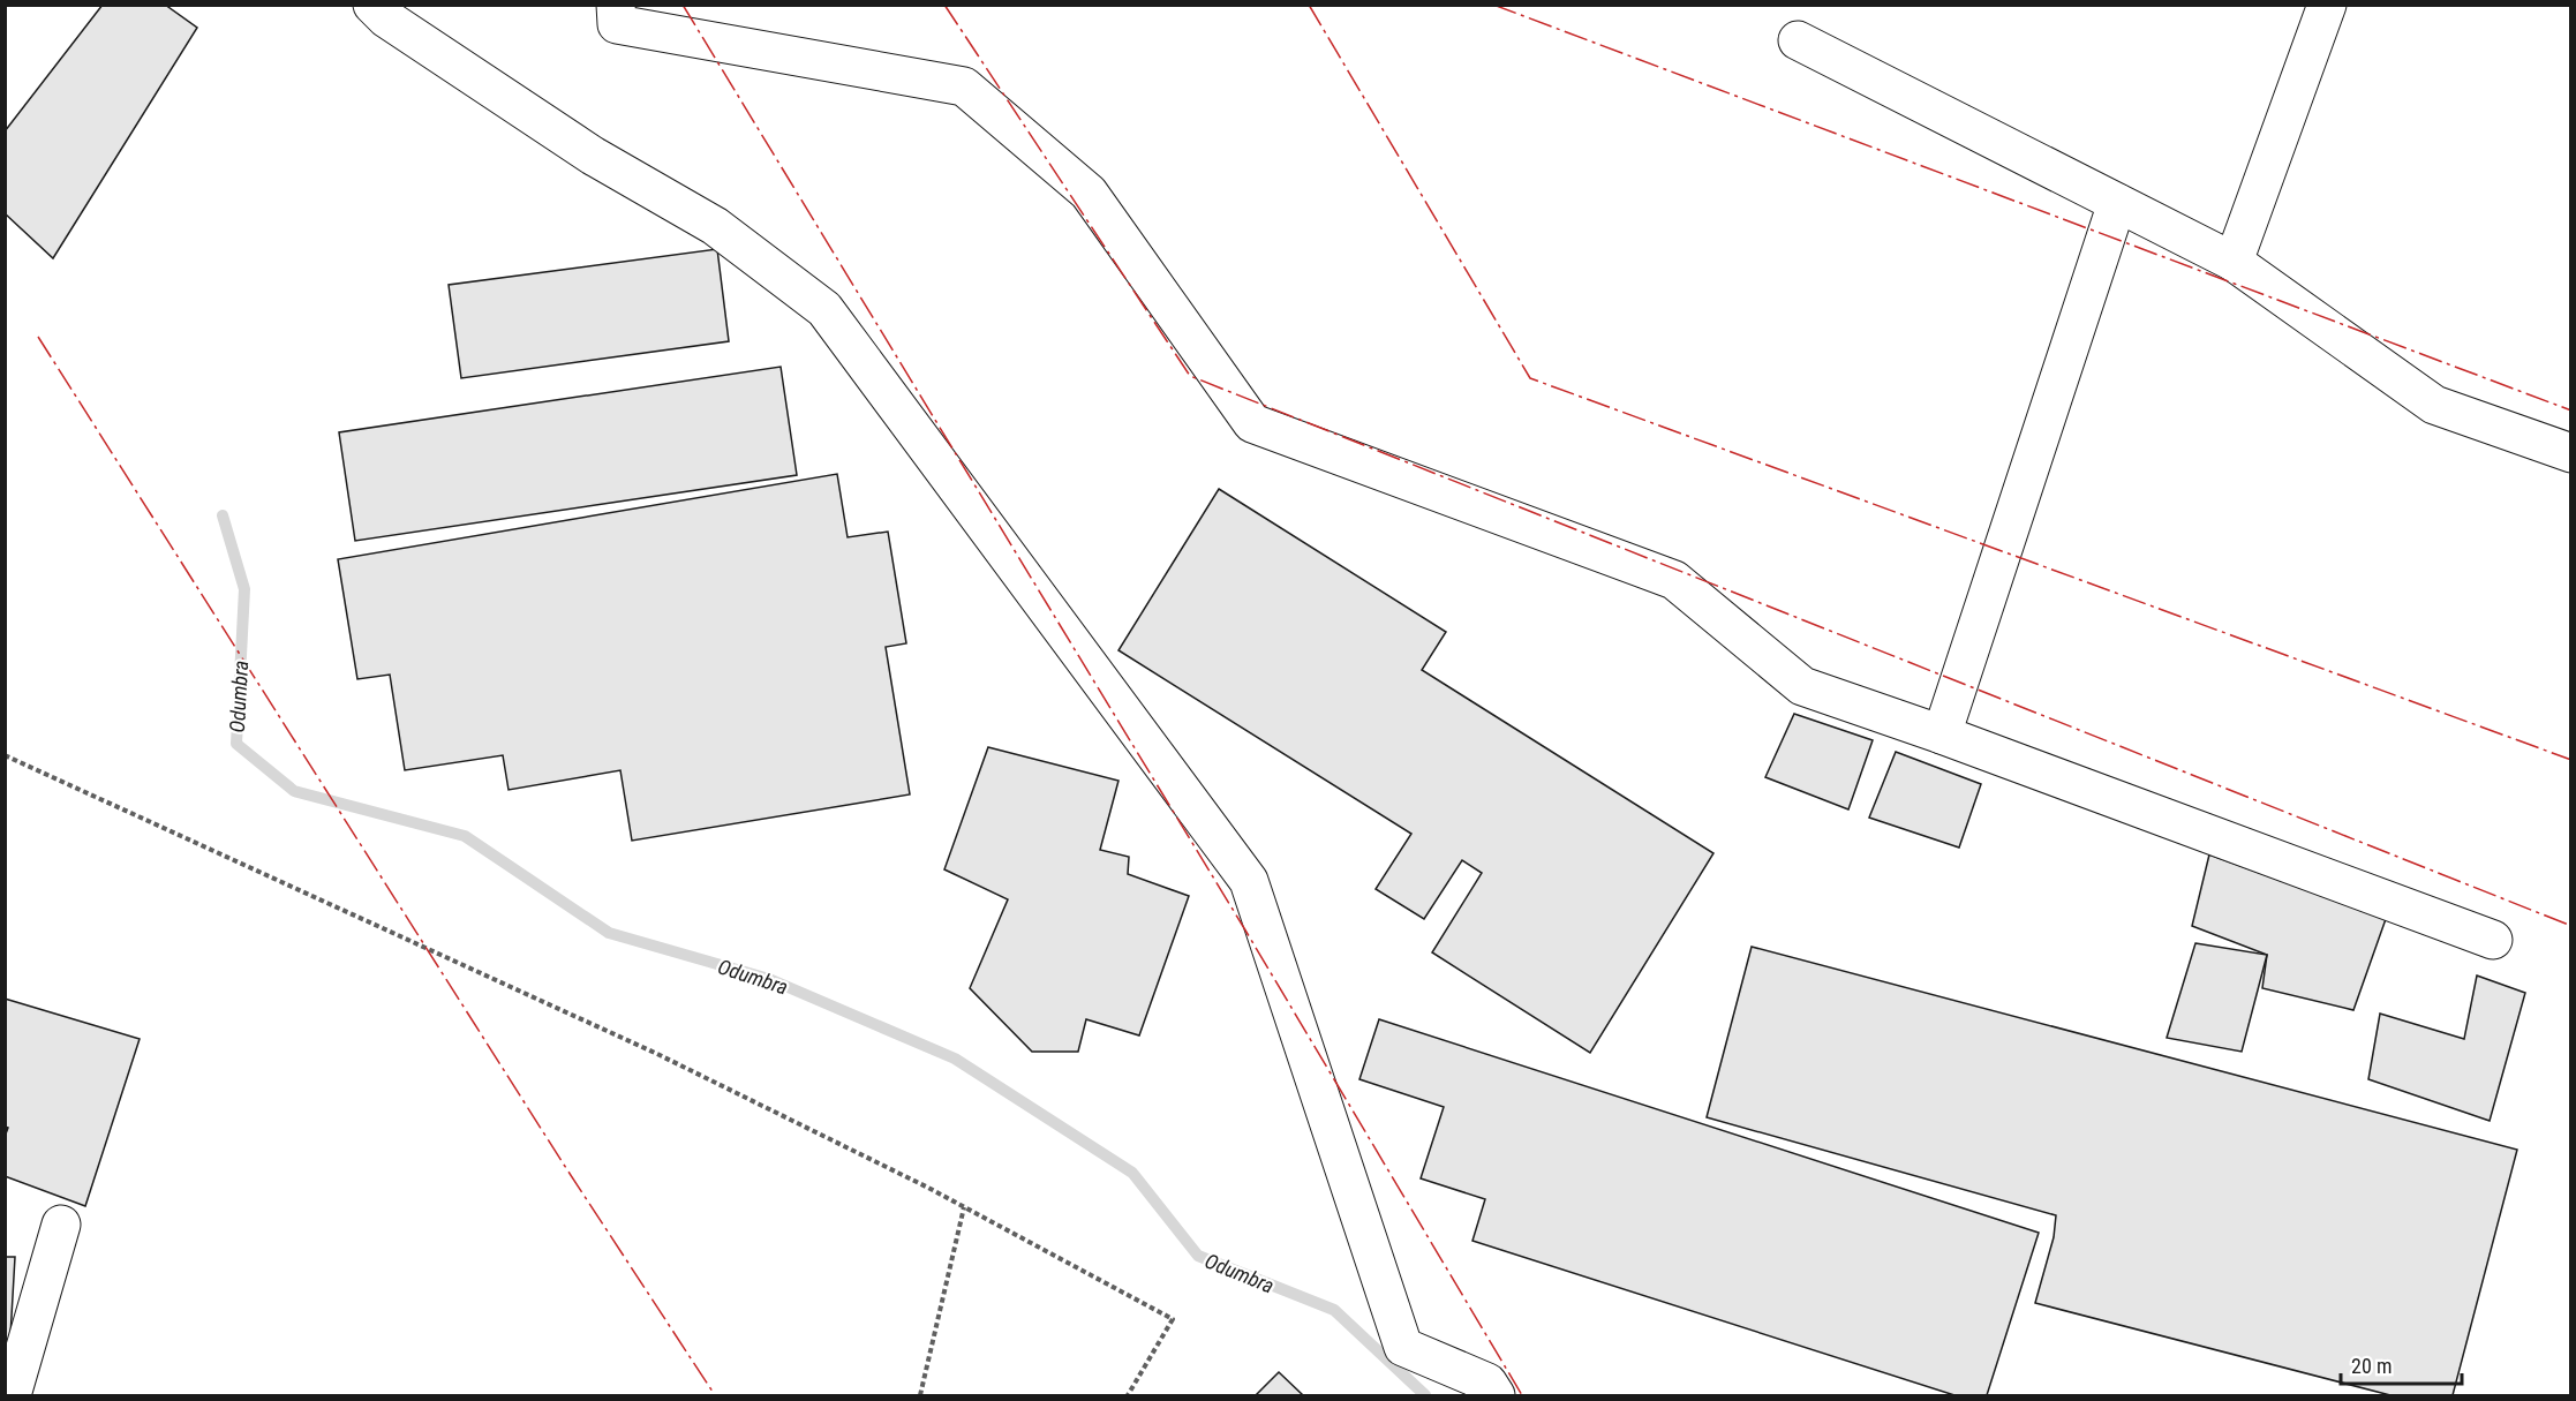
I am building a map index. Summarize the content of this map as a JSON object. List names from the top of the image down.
{
  "water": ["Odumbra"],
  "scale_bar": "20 m"
}
